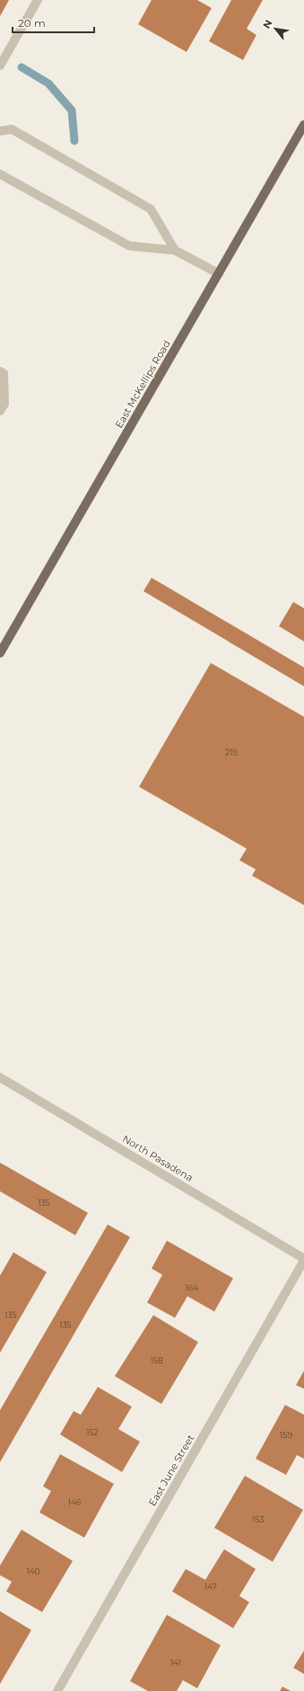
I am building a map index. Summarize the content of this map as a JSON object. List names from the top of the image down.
{
  "streets": {
    "main road": ["East McKellips Road"],
    "street": ["North Pasadena", "East June Street"]
  },
  "crossings": [
    ["North Pasadena", "East June Street"]
  ],
  "house_numbers": [
    "219",
    "135",
    "164",
    "135",
    "135",
    "158",
    "152",
    "159",
    "146",
    "153",
    "140",
    "147",
    "141"
  ],
  "scale_bar": "20 m",
  "north": "top left"
}
